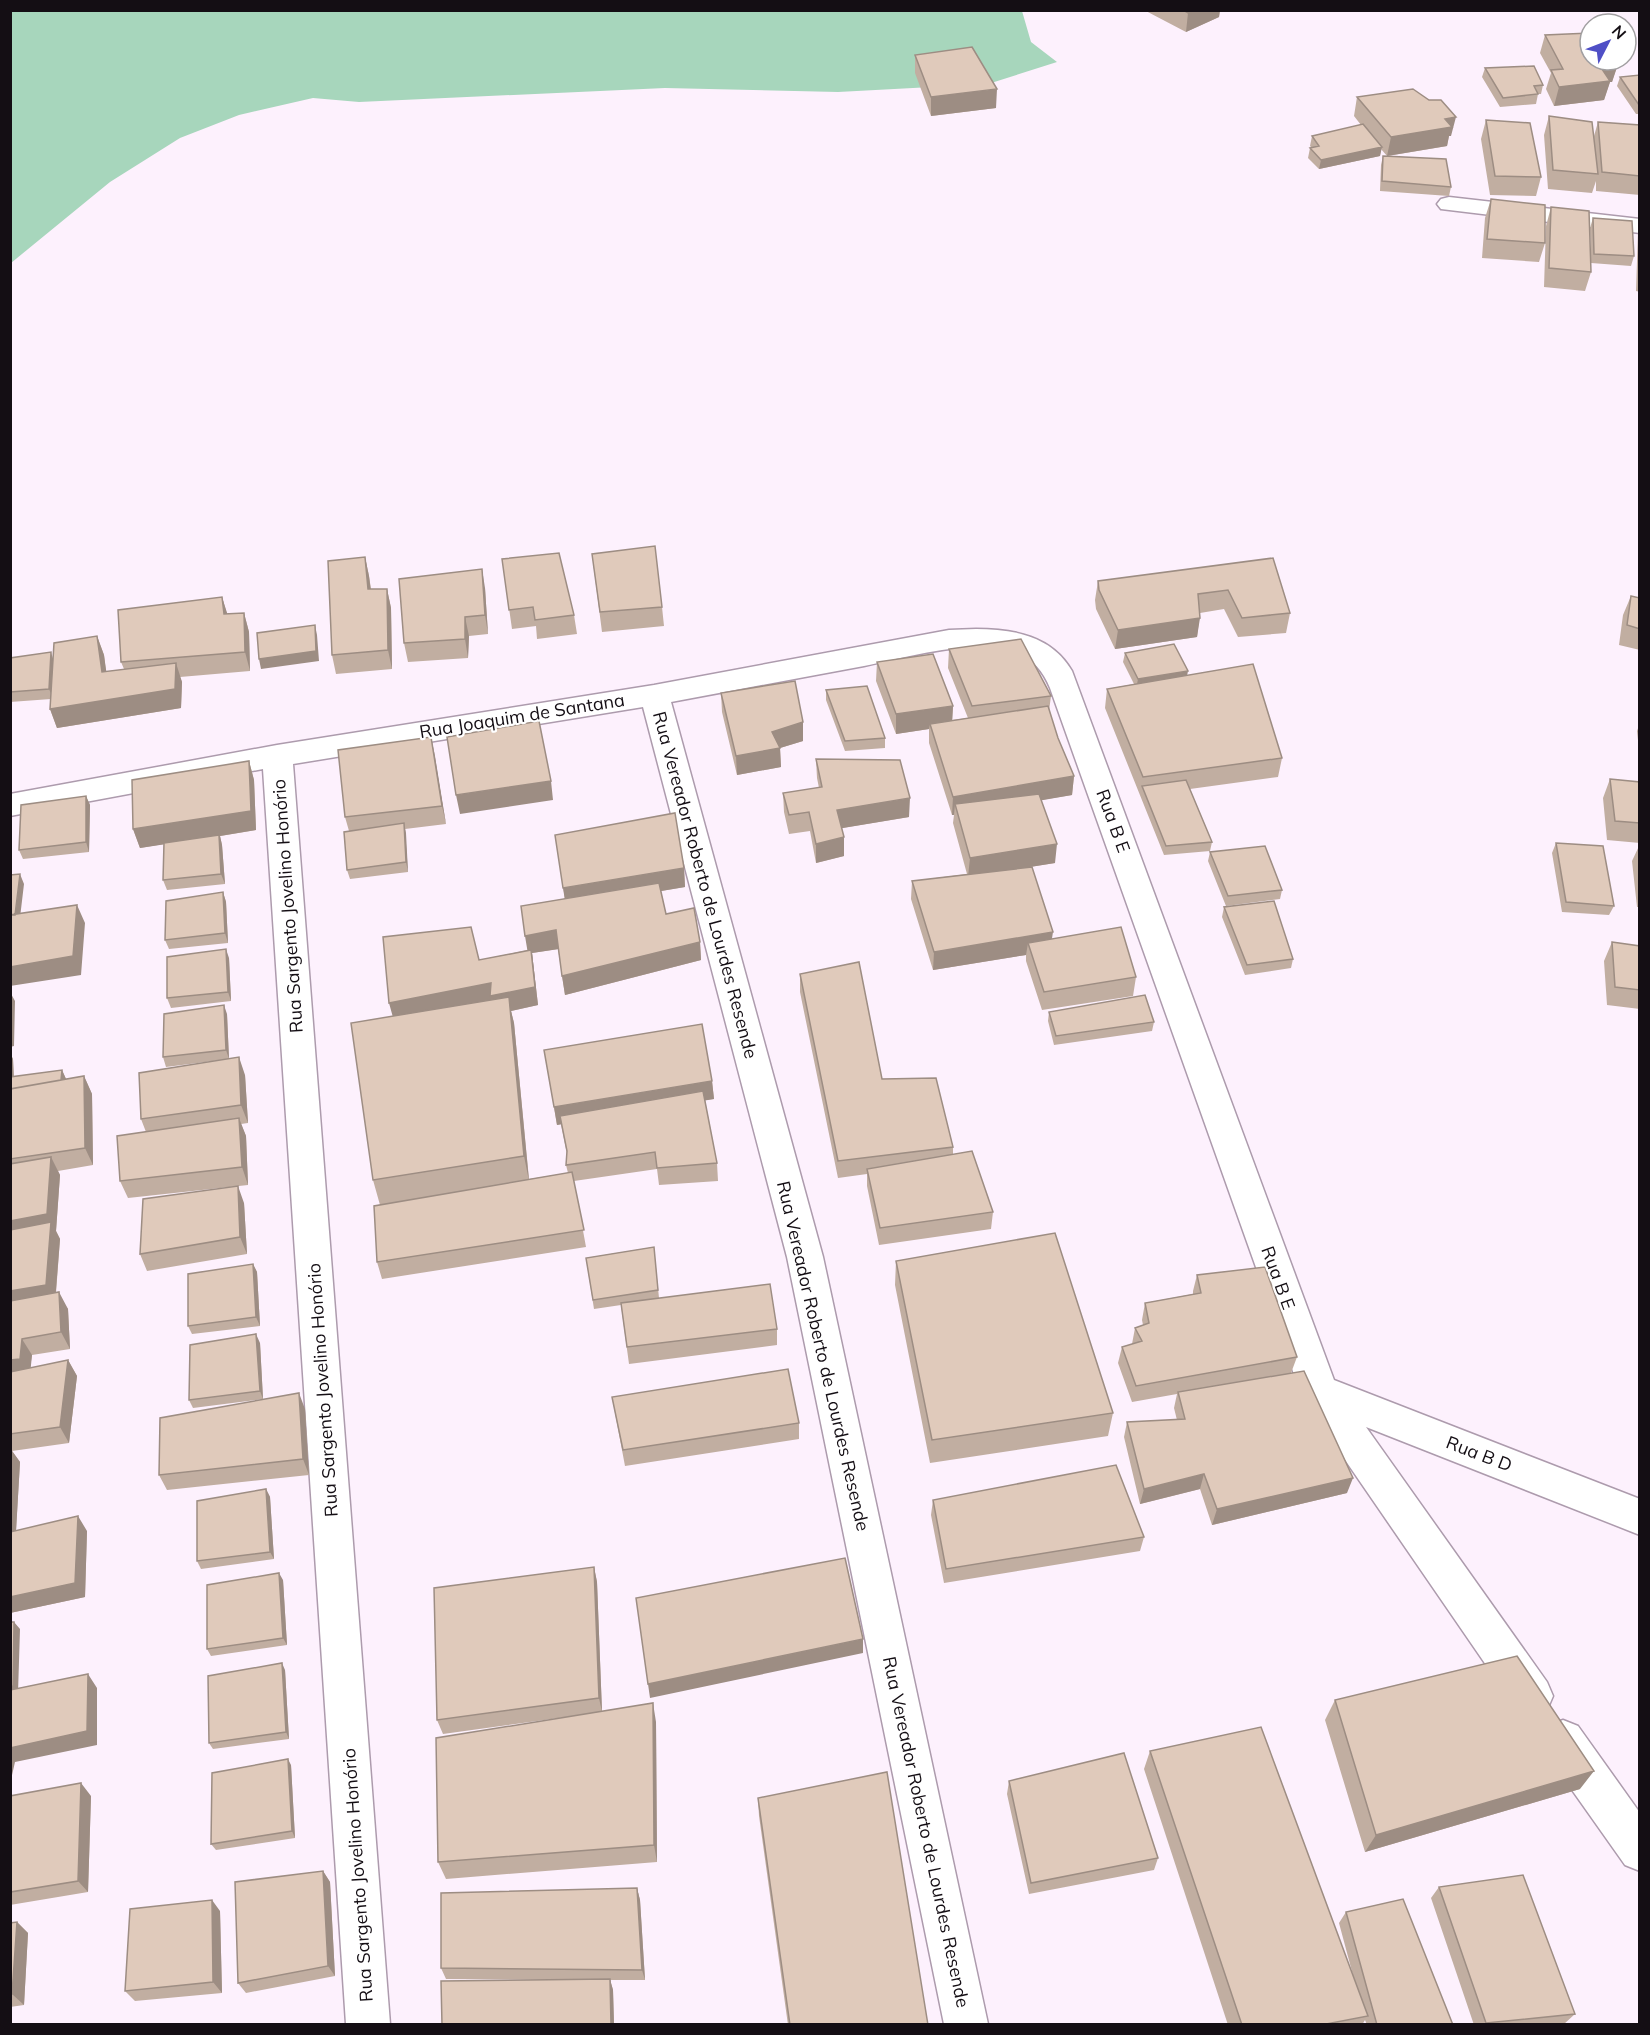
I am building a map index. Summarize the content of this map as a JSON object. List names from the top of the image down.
{
  "streets": {
    "street": [
      "Rua Joaquim de Santana",
      "Rua B E",
      "Rua Vereador Roberto de Lourdes Resende",
      "Rua Sargento Jovelino Honório",
      "Rua B D"
    ]
  },
  "crossings": [
    ["Rua Joaquim de Santana", "Rua B E"],
    ["Rua Joaquim de Santana", "Rua Vereador Roberto de Lourdes Resende"],
    ["Rua Joaquim de Santana", "Rua Sargento Jovelino Honório"],
    ["Rua B E", "Rua B D"]
  ],
  "north": "top right"
}
